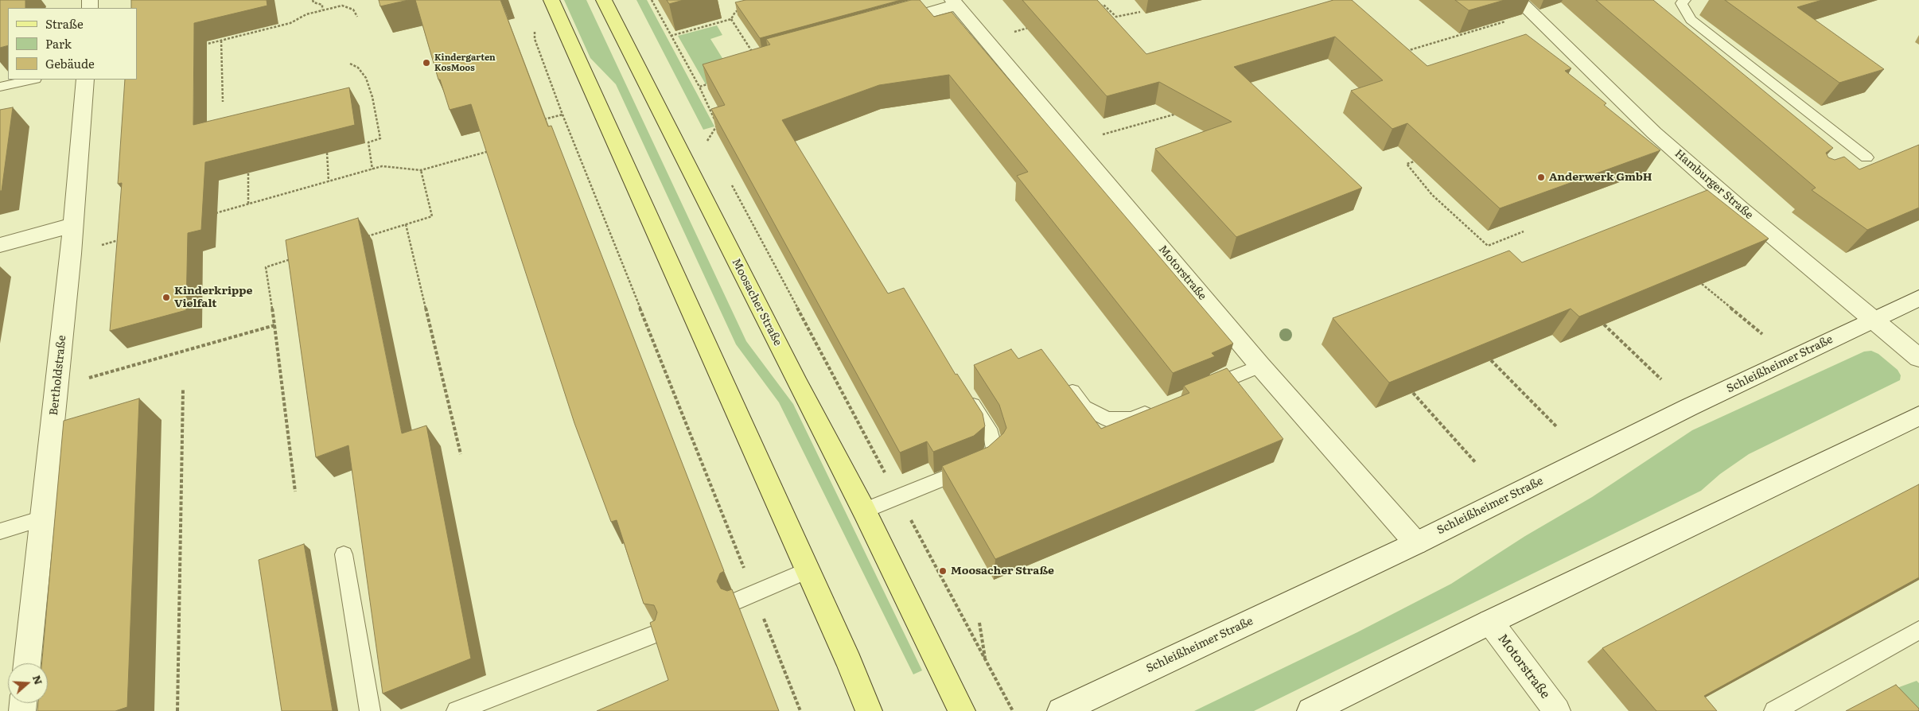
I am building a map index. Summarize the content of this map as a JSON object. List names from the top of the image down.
{
  "streets": {
    "main road": ["Moosacher Straße"],
    "street": [
      "Hamburger Straße",
      "Motorstraße",
      "Schleißheimer Straße",
      "Bertholdstraße"
    ]
  },
  "crossings": [
    ["Hamburger Straße", "Schleißheimer Straße"],
    ["Motorstraße", "Schleißheimer Straße"]
  ],
  "places": [
    "Kindergarten KosMoos",
    "Anderwerk GmbH",
    "Kinderkrippe Vielfalt",
    "Moosacher Straße"
  ],
  "legend": ["Straße", "Park", "Gebäude"],
  "north": "right"
}
